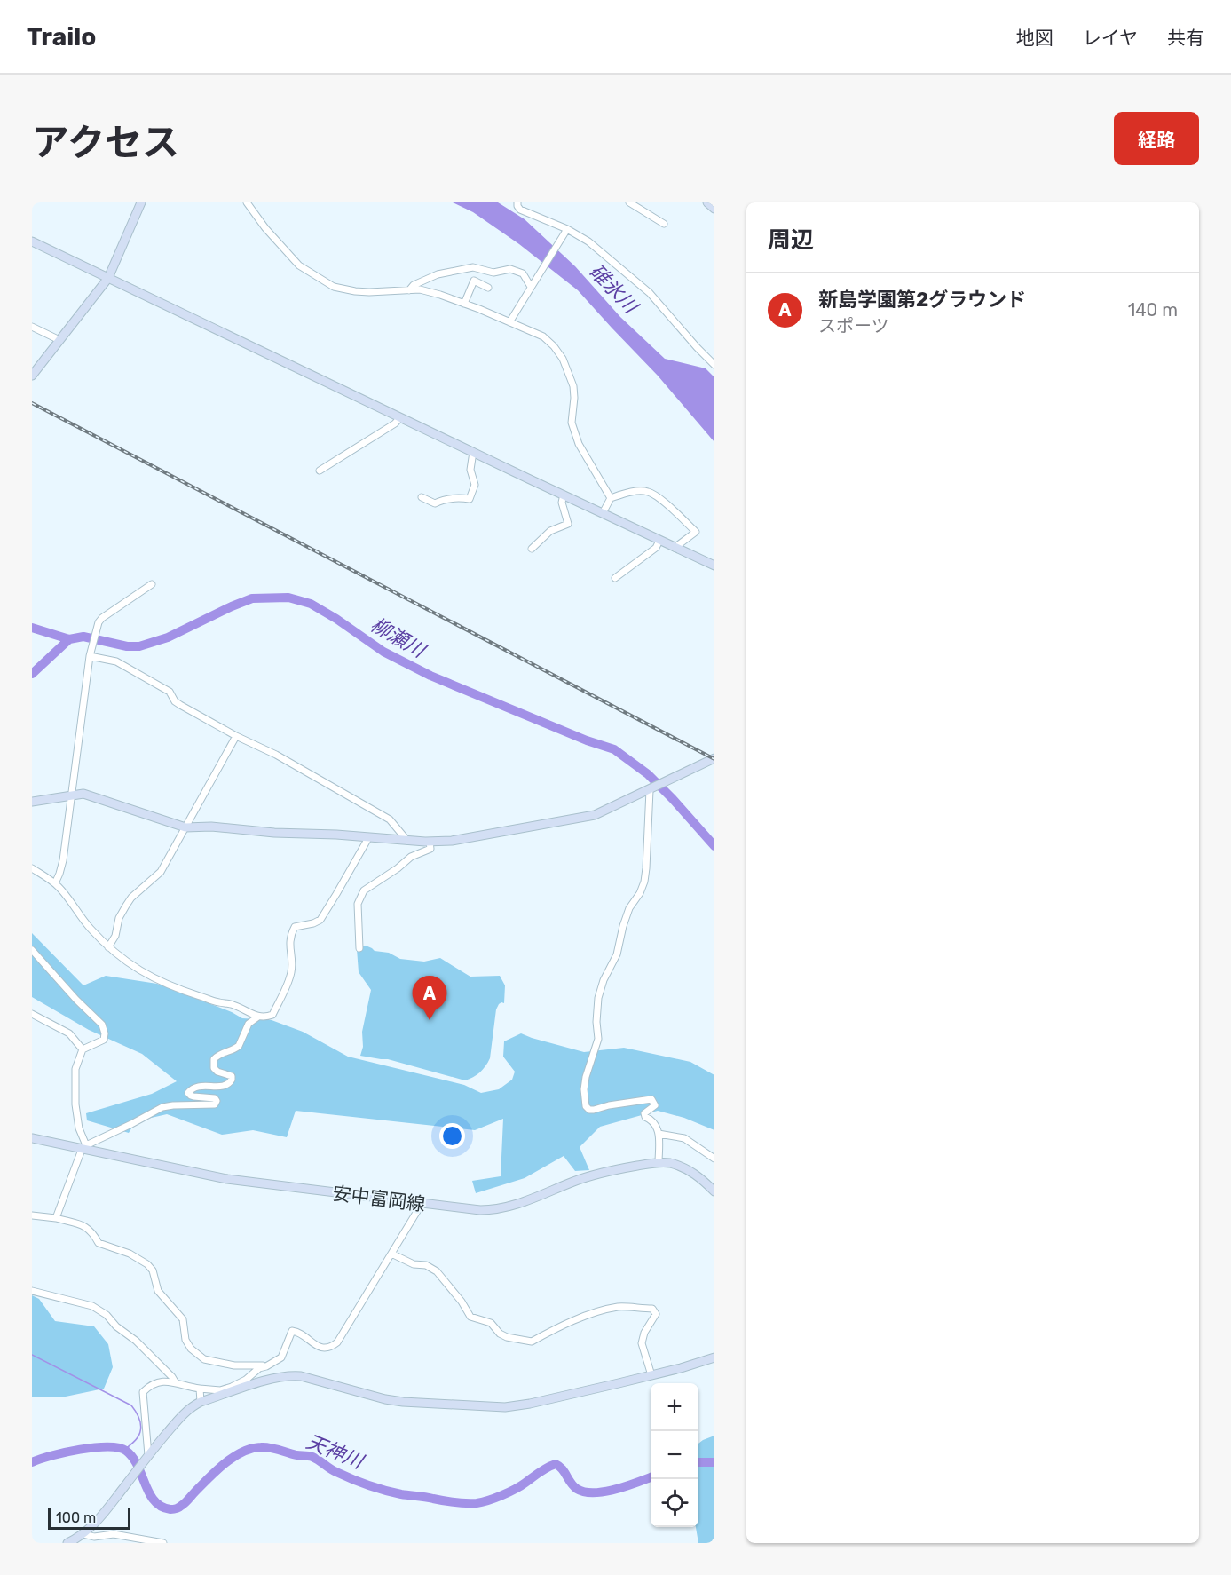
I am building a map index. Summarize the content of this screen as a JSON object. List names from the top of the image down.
{
  "streets": {
    "street": ["安中富岡線"]
  },
  "water": ["碓氷川", "柳瀬川", "天神川"],
  "scale_bar": "100 m",
  "page": {
    "header": "Trailo",
    "nav": ["地図", "レイヤ", "共有"],
    "title": "アクセス",
    "buttons": "経路",
    "heading": "周辺",
    "list": [
      {
        "mark": "A",
        "name": "新島学園第2グラウンド",
        "note": "スポーツ",
        "value": "140 m"
      }
    ],
    "pins": "A",
    "map_buttons": ["+", "−"],
    "scale": "100 m"
  }
}
